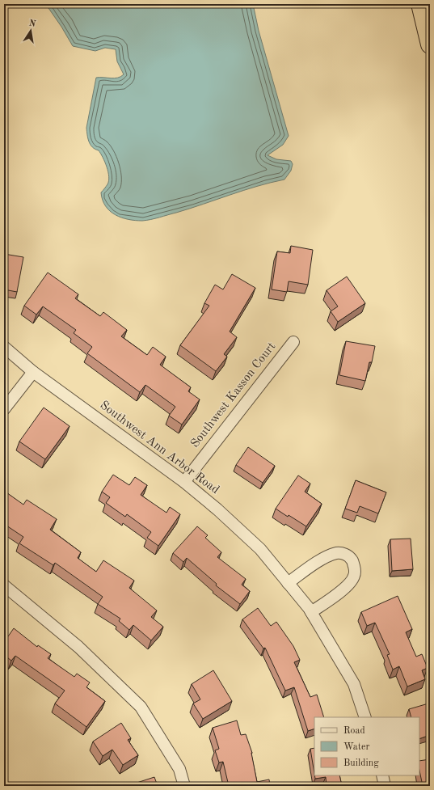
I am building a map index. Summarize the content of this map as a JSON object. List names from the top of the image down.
{
  "streets": {
    "street": ["Southwest Kasson Court", "Southwest Ann Arbor Road"]
  },
  "crossings": [
    ["Southwest Kasson Court", "Southwest Ann Arbor Road"]
  ],
  "legend": ["Road", "Water", "Building"],
  "north": "top"
}
